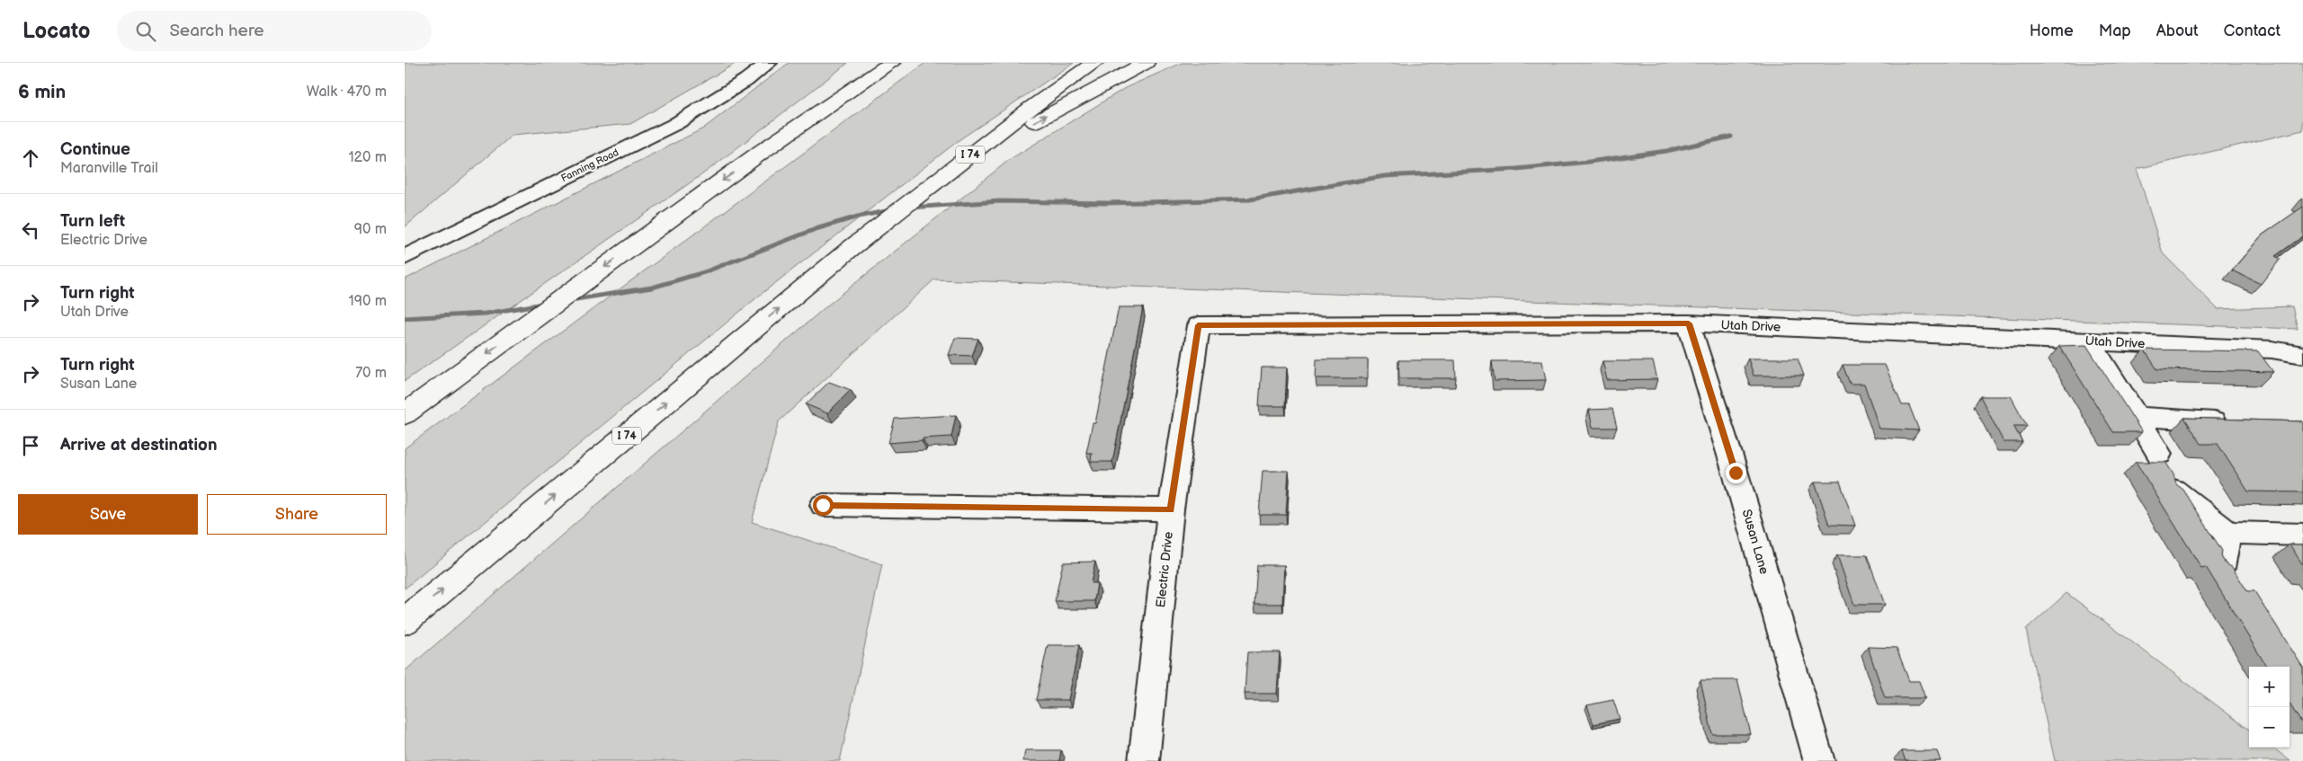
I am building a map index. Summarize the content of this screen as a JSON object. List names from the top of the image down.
{
  "streets": {
    "highway": ["I 74"],
    "street": [
      "Fanning Road",
      "Utah Drive",
      "Susan Lane",
      "Electric Drive"
    ]
  },
  "crossings": [
    ["Utah Drive", "Susan Lane"],
    ["Utah Drive", "Electric Drive"]
  ],
  "page": {
    "header": "Locato",
    "search": "Search here",
    "nav": [
      "Home",
      "Map",
      "About",
      "Contact"
    ],
    "heading": ["6 min", "Walk · 470 m"],
    "list": [
      ["Continue", "Maranville Trail", "120 m"],
      ["Turn left", "Electric Drive", "90 m"],
      ["Turn right", "Utah Drive", "190 m"],
      ["Turn right", "Susan Lane", "70 m"],
      "Arrive at destination"
    ],
    "buttons": ["Save", "Share"],
    "map_buttons": ["+", "−"]
  }
}
